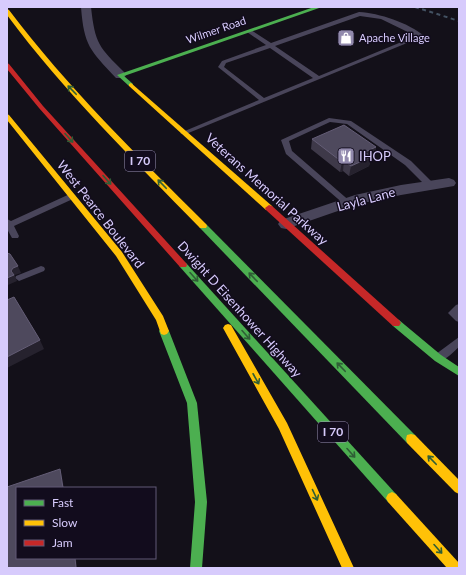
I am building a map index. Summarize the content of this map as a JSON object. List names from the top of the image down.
{
  "streets": {
    "main road": [
      "Wilmer Road",
      "I 70",
      "Veterans Memorial Parkway",
      "West Pearce Boulevard",
      "Dwight D Eisenhower Highway"
    ],
    "street": ["Layla Lane"]
  },
  "crossings": [
    ["Wilmer Road", "Veterans Memorial Parkway"],
    ["Veterans Memorial Parkway", "Layla Lane"]
  ],
  "places": {
    "shop": ["Apache Village"],
    "restaurant": ["IHOP"]
  },
  "legend": ["Fast", "Slow", "Jam"]
}
